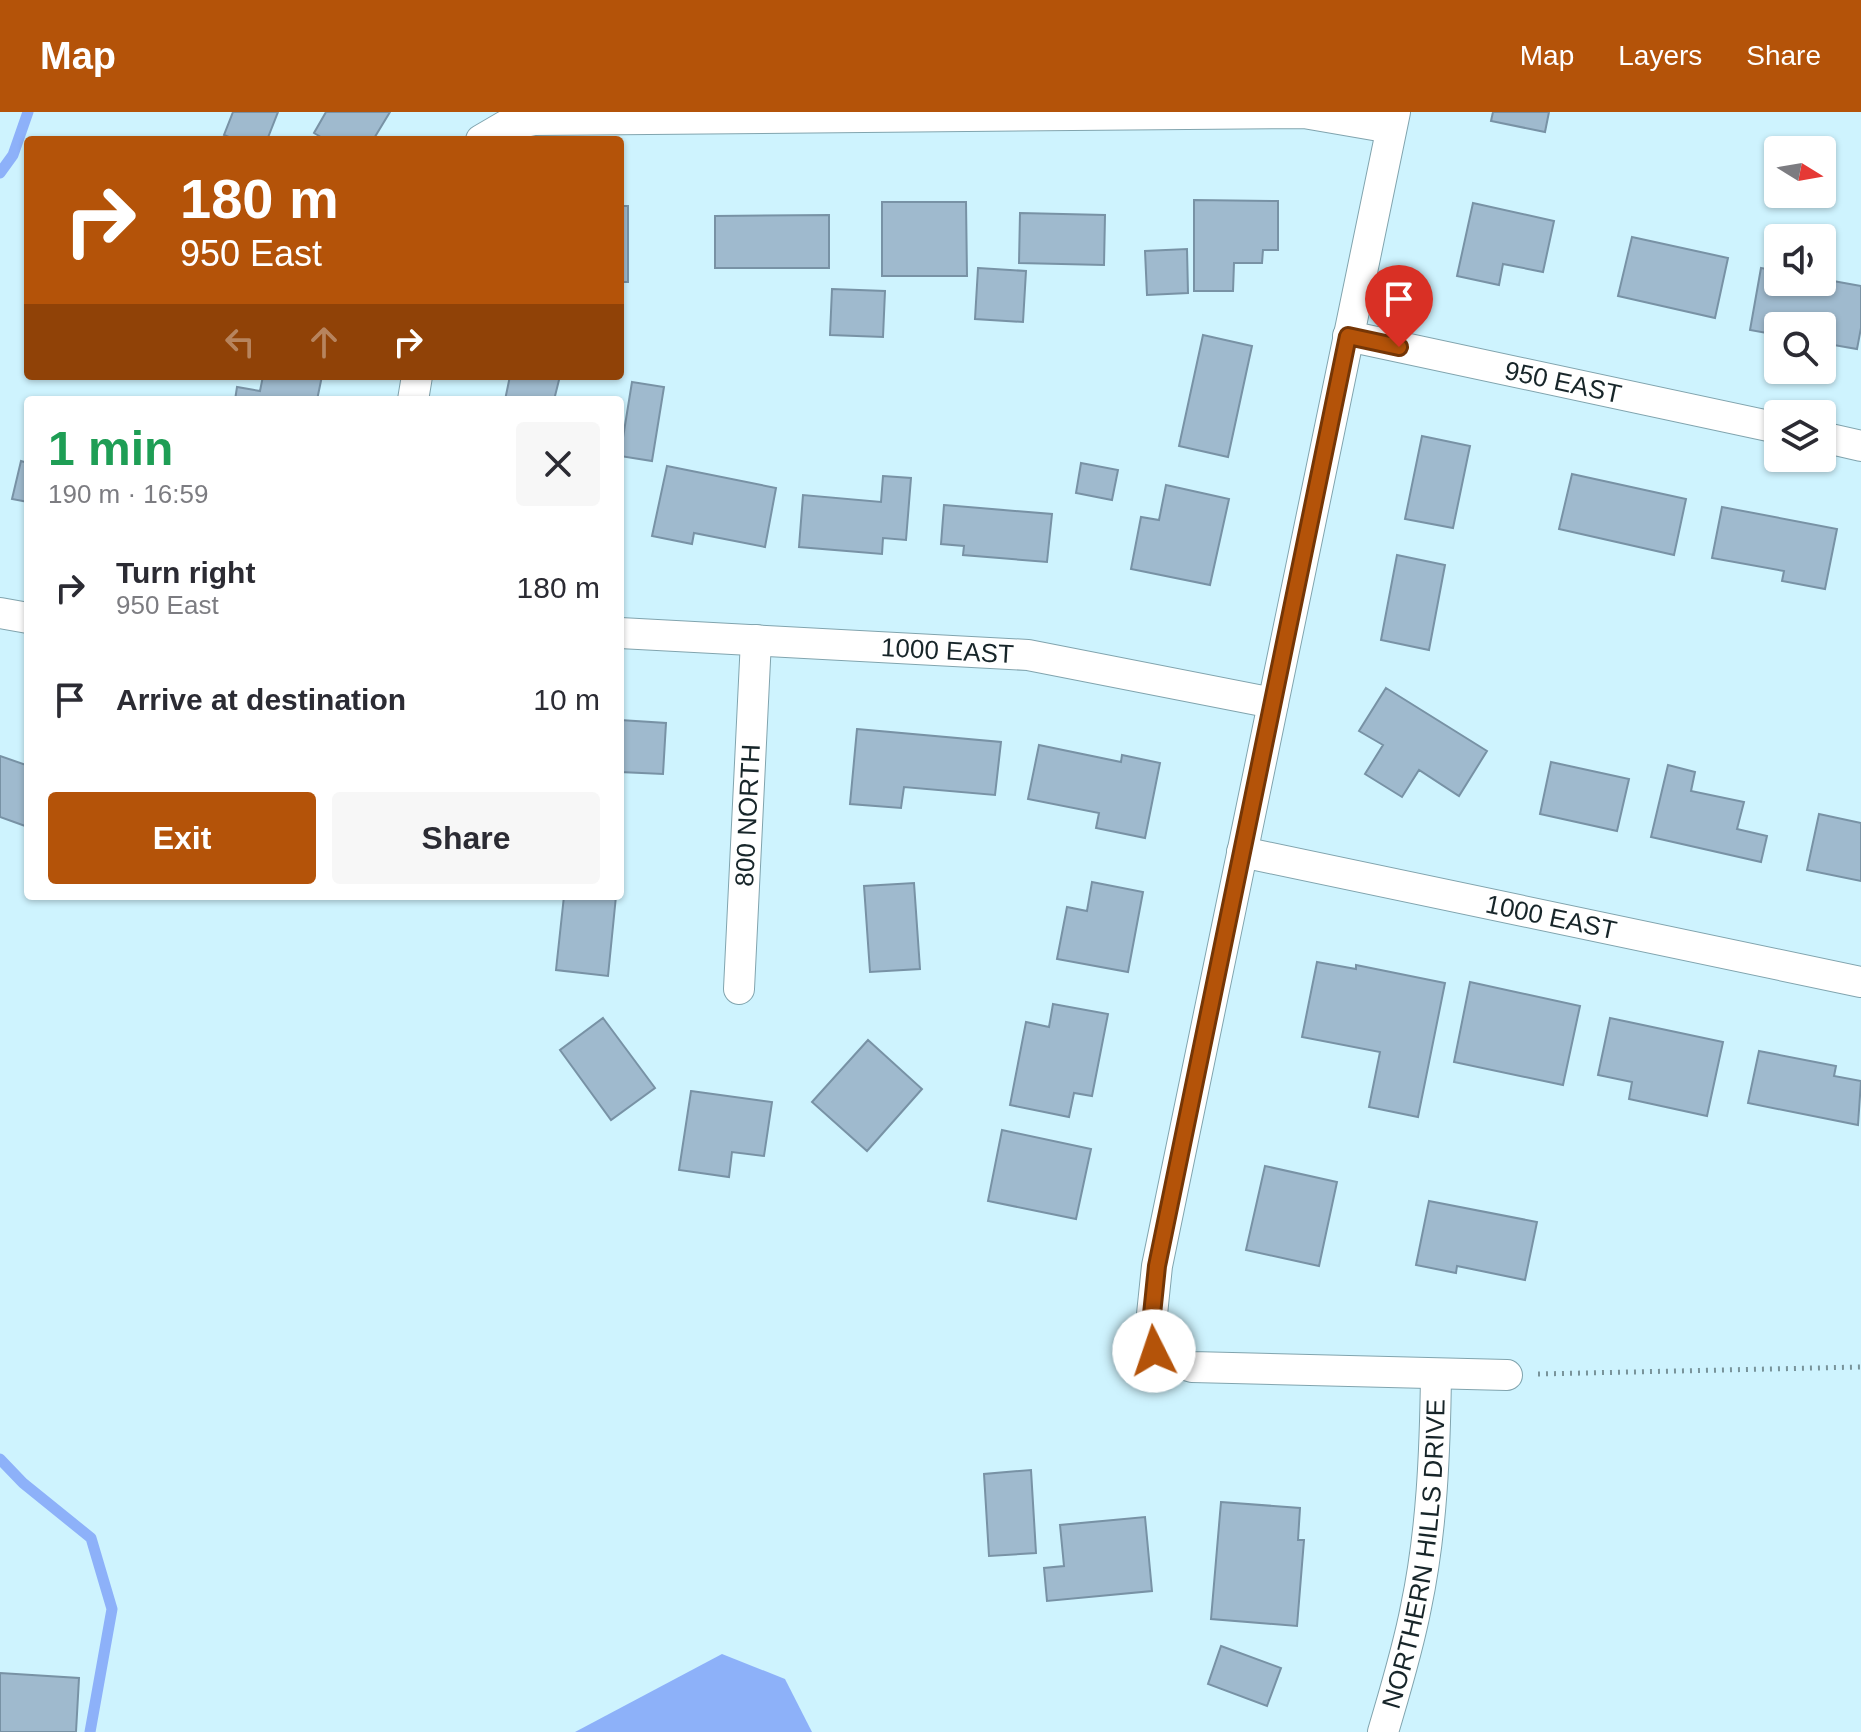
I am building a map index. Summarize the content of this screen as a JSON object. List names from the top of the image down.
{
  "streets": {
    "street": [
      "950 EAST",
      "1000 EAST",
      "800 NORTH",
      "NORTHERN HILLS DRIVE"
    ]
  },
  "crossings": [
    ["1000 EAST", "800 NORTH"]
  ],
  "north": "right",
  "page": {
    "header": "Map",
    "nav": ["Map", "Layers", "Share"],
    "turn": ["180 m", "950 East"],
    "heading": ["1 min", "190 m · 16:59"],
    "list": [
      {
        "name": "Turn right",
        "note": "950 East",
        "value": "180 m"
      },
      {
        "name": "Arrive at destination",
        "value": "10 m"
      }
    ],
    "buttons": ["Exit", "Share"]
  }
}
